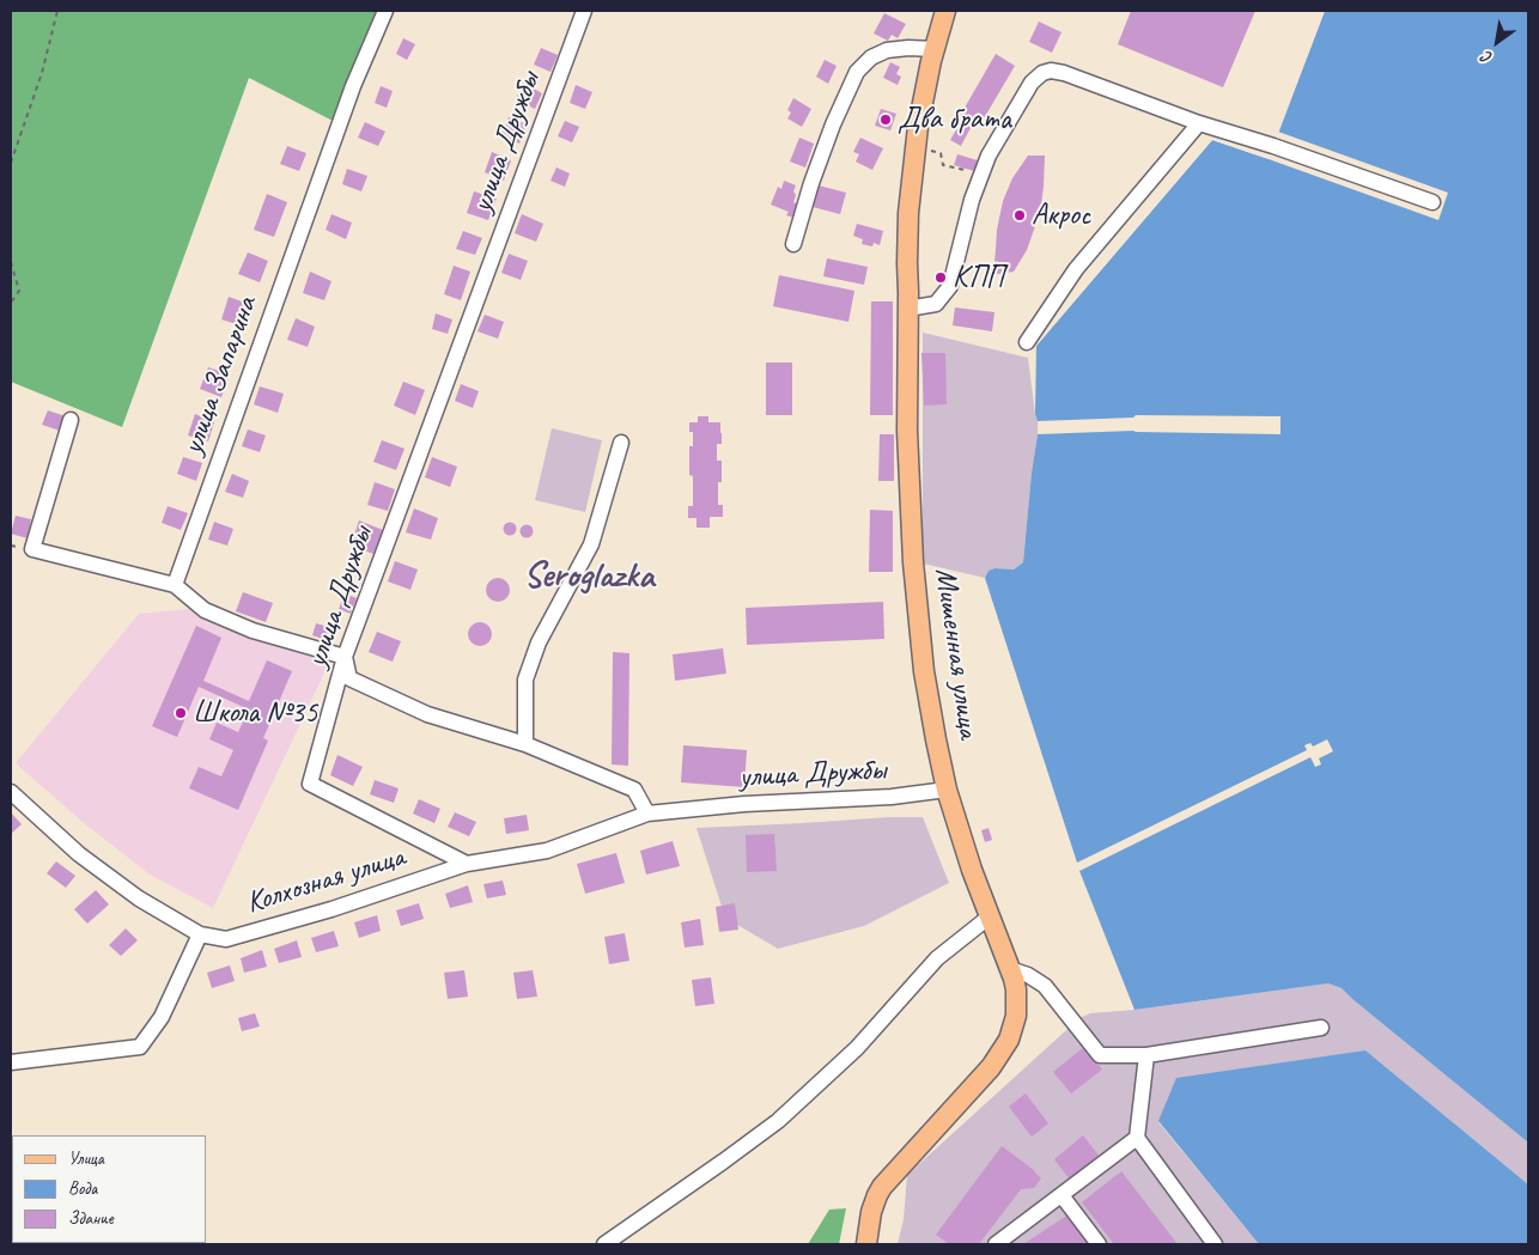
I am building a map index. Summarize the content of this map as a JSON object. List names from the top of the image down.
{
  "streets": {
    "main road": ["Мишенная улица"],
    "street": ["улица Дружбы", "улица Запарина", "Колхозная улица"]
  },
  "crossings": [
    ["улица Дружбы", "Мишенная улица"],
    ["улица Дружбы", "Колхозная улица"]
  ],
  "districts": ["Seroglazka"],
  "places": [
    "Два брата",
    "Акрос",
    "КПП",
    "Школа №35"
  ],
  "legend": ["Улица", "Вода", "Здание"],
  "north": "bottom left"
}
